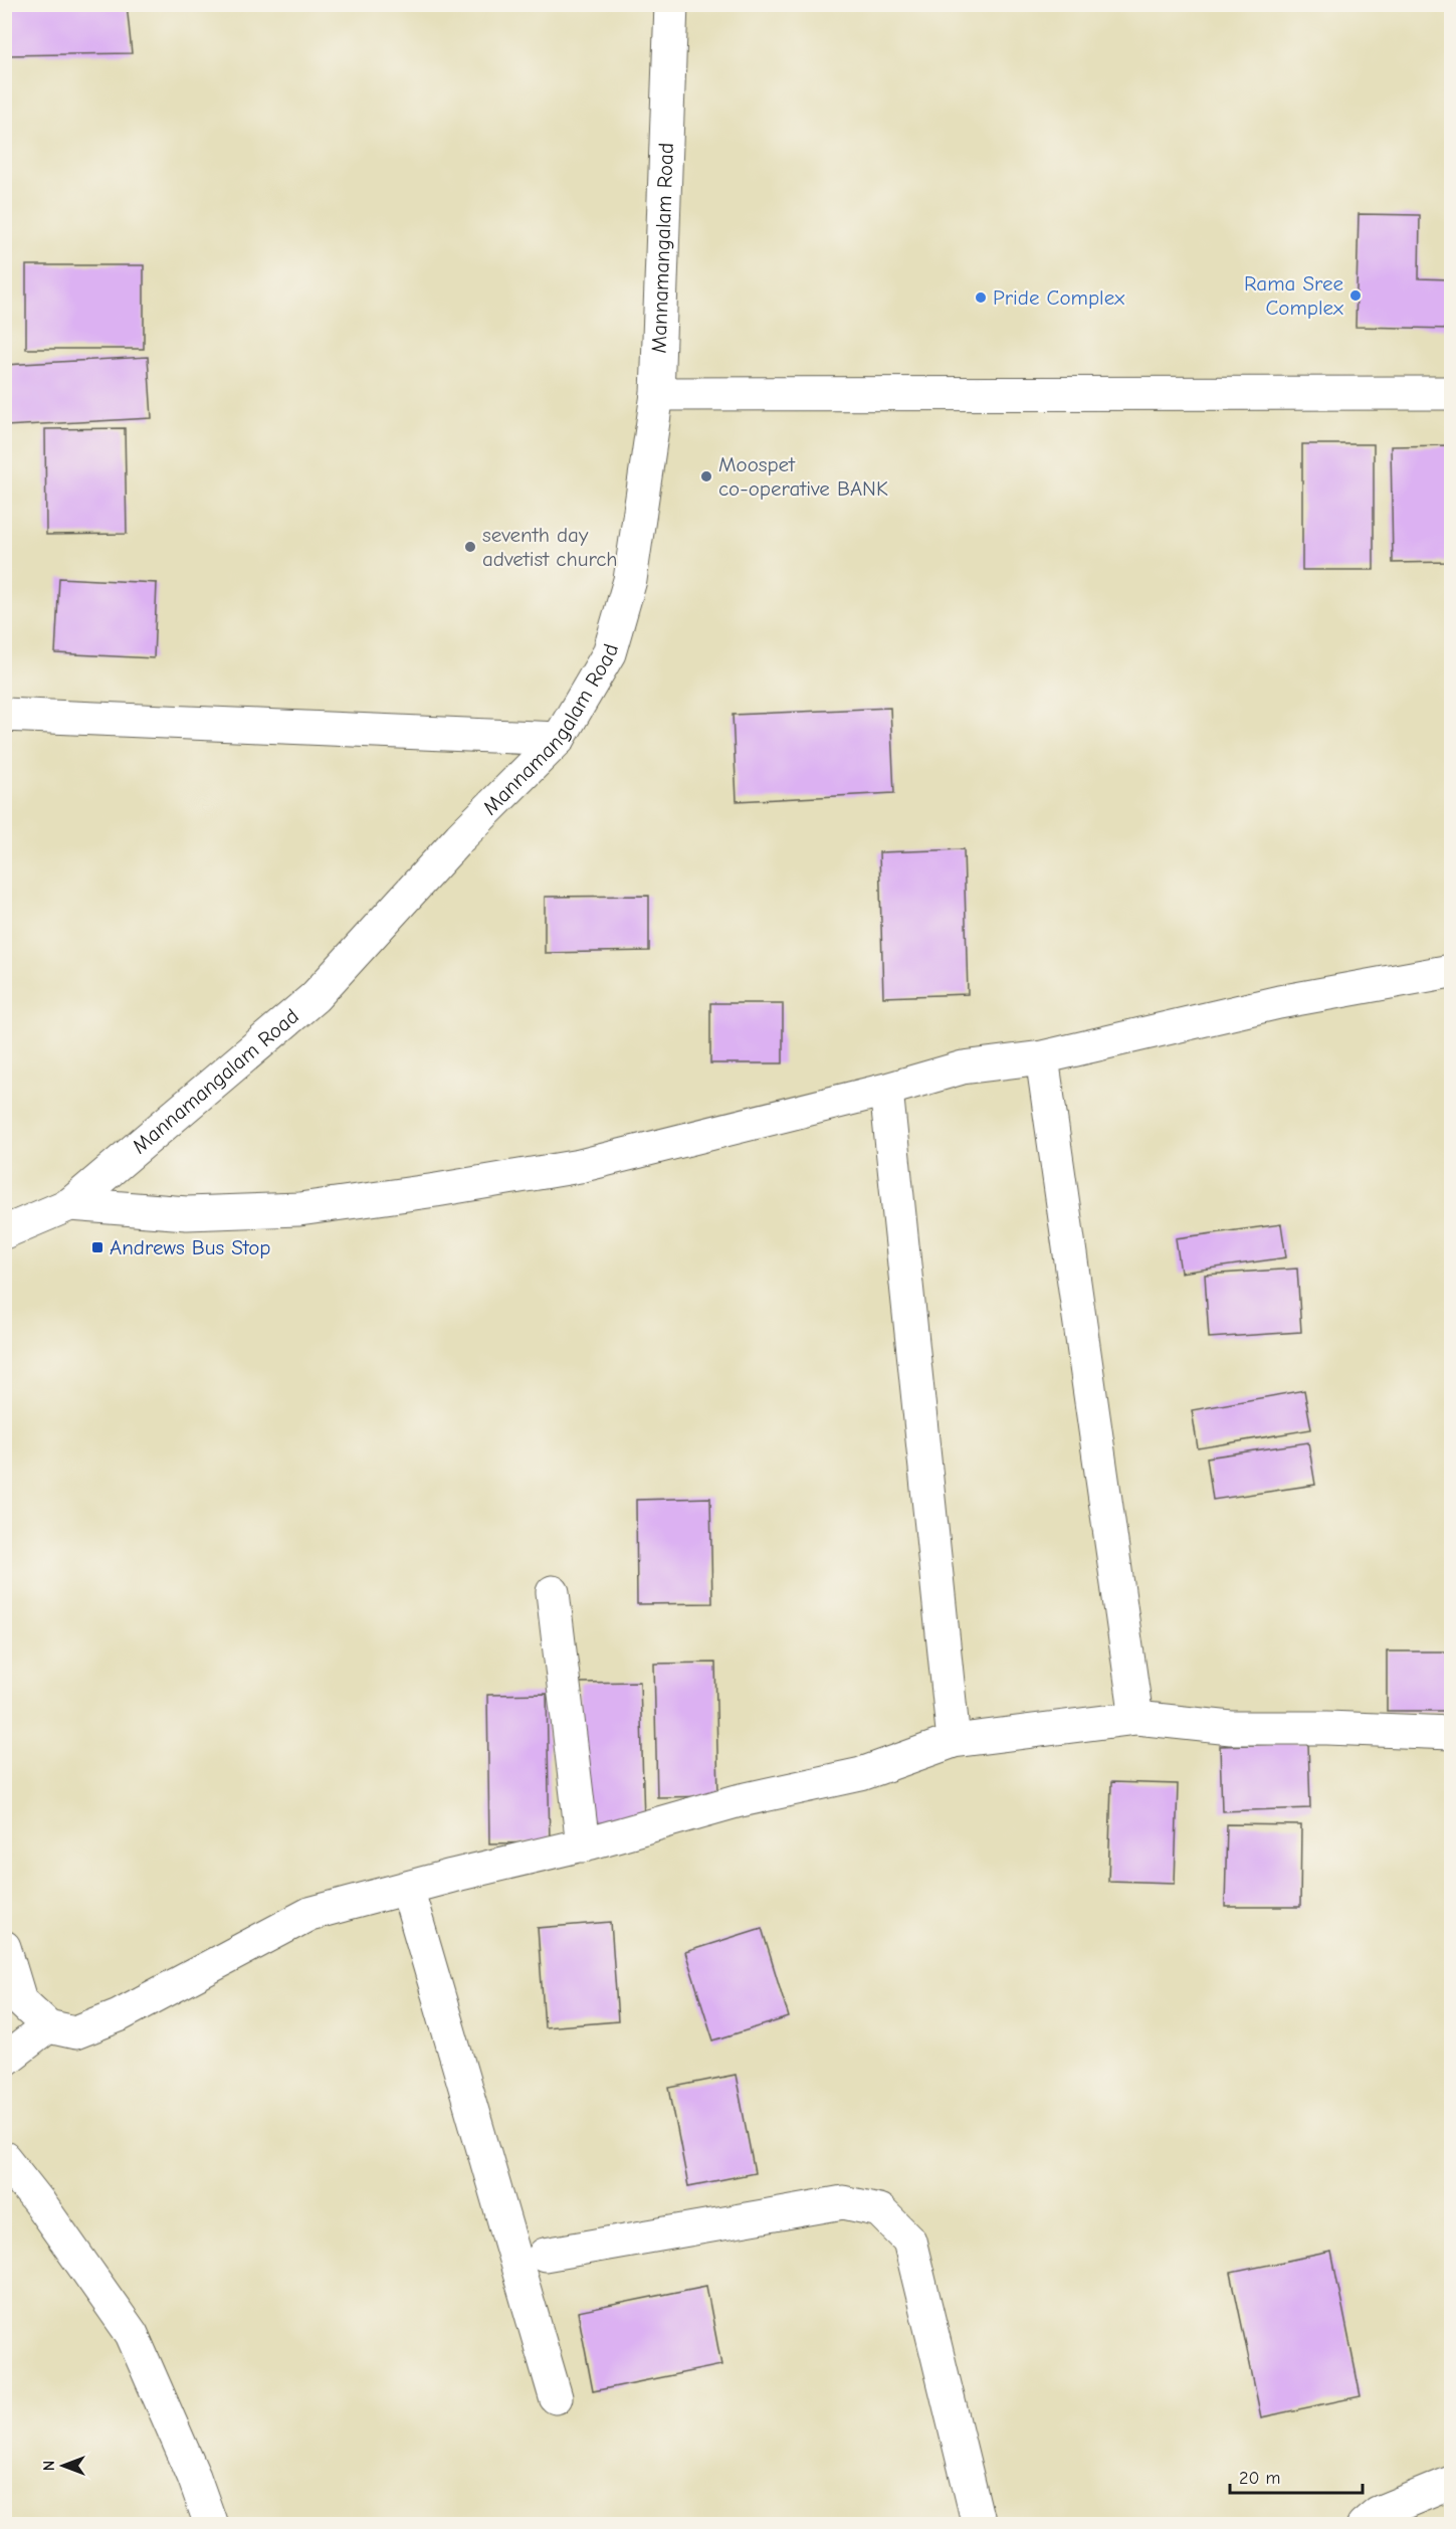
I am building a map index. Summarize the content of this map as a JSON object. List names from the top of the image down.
{
  "streets": {
    "street": ["Mannamangalam Road"]
  },
  "places": {
    "other": [
      "Rama Sree Complex",
      "Pride Complex",
      "Moospet co-operative BANK",
      "seventh day advetist church"
    ],
    "transit": ["Andrews Bus Stop"]
  },
  "scale_bar": "20 m",
  "north": "left"
}
